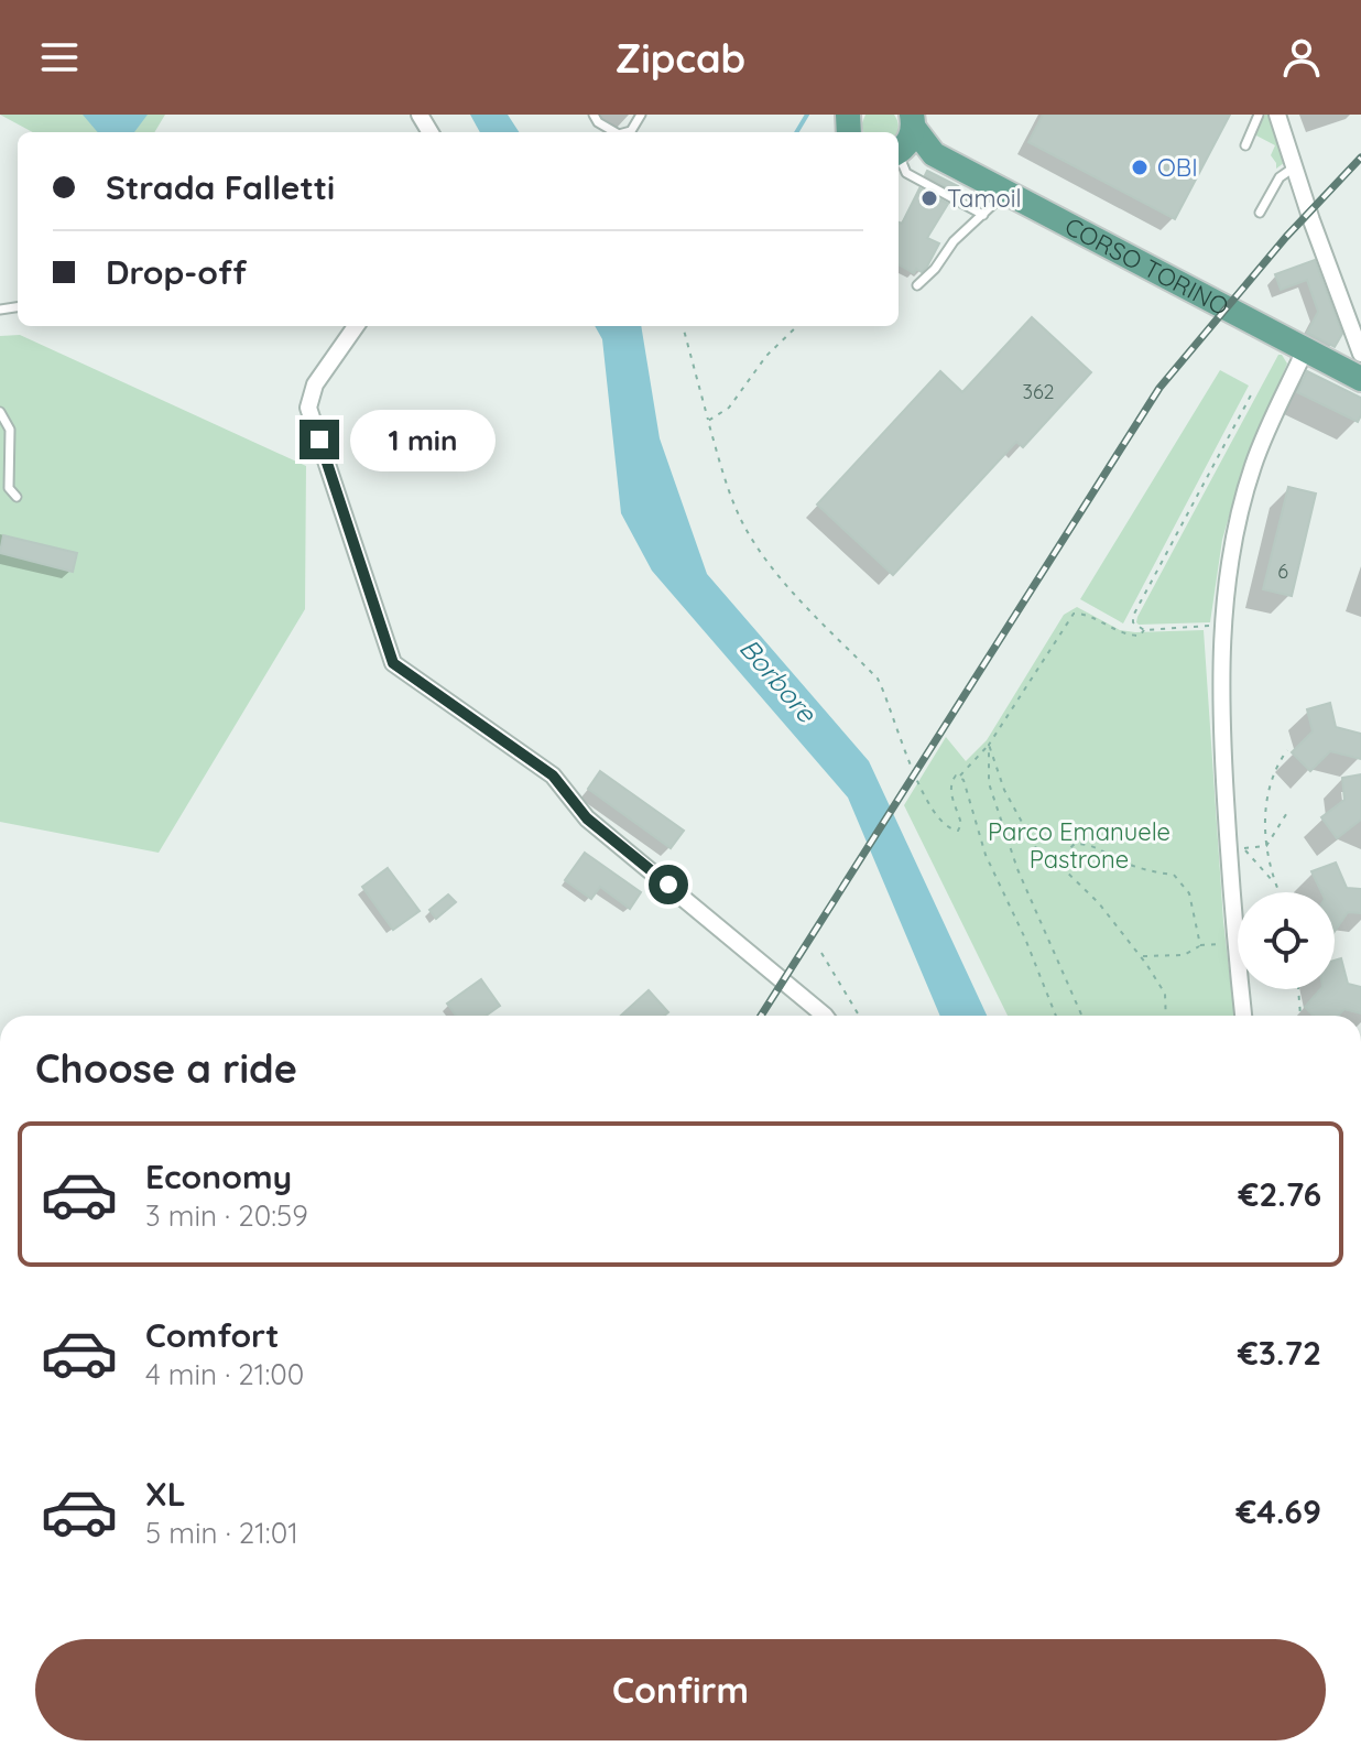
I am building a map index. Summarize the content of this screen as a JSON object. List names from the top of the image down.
{
  "streets": {
    "main road": ["CORSO TORINO"]
  },
  "water": ["Borbore"],
  "parks": ["Parco Emanuele Pastrone"],
  "places": ["OBI", "Tamoil"],
  "house_numbers": ["362", "6"],
  "page": {
    "header": "Zipcab",
    "banner": ["Strada Falletti", "Drop-off"],
    "bubble": "1 min",
    "heading": "Choose a ride",
    "list": [
      {
        "name": "Economy",
        "note": "3 min · 20:59",
        "value": "€2.76"
      },
      {
        "name": "Comfort",
        "note": "4 min · 21:00",
        "value": "€3.72"
      },
      {
        "name": "XL",
        "note": "5 min · 21:01",
        "value": "€4.69"
      }
    ],
    "buttons": "Confirm"
  }
}
